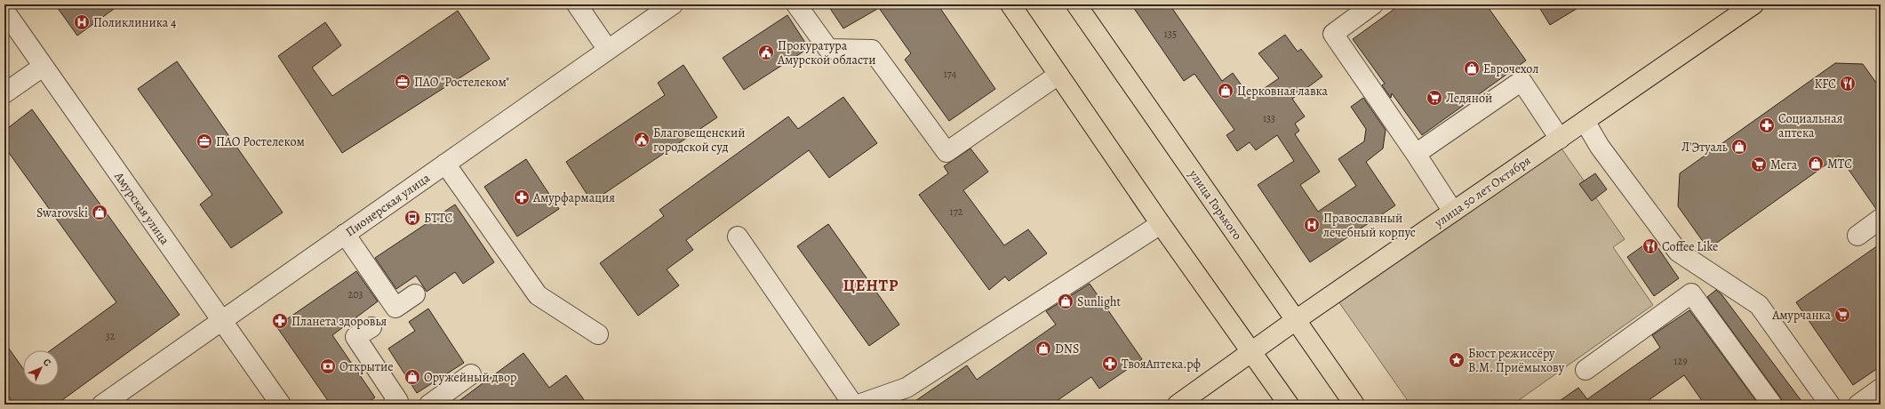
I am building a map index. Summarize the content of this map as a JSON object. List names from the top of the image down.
{
  "streets": {
    "main road": ["улица 50 лет Октября", "улица Горького"],
    "street": ["Пионерская улица", "Амурская улица"]
  },
  "crossings": [
    ["улица 50 лет Октября", "улица Горького"],
    ["Пионерская улица", "Амурская улица"]
  ],
  "districts": ["ЦЕНТР"],
  "places": {
    "hospital": ["Поликлиника 4", "Православный лечебный корпус"],
    "public building": ["Прокуратура Амурской области", "Благовещенский городской суд"],
    "shop": [
      "Еврочехол",
      "Церковная лавка",
      "Л'Этуаль",
      "МТС",
      "Swarovski",
      "Sunlight",
      "DNS",
      "Оружейный двор"
    ],
    "office": ["ПАО \"Ростелеком\"", "ПАО Ростелеком"],
    "restaurant": ["KFC", "Coffee Like"],
    "supermarket": ["Ледяной", "Мега", "Амурчанка"],
    "pharmacy": [
      "Социальная аптека",
      "Амурфармация",
      "Планета здоровья",
      "ТвояАптека.рф"
    ],
    "bus stop": ["БТТС"],
    "place": ["Бюст режиссёру В.М. Приёмыхову"],
    "bank": ["Открытие"]
  },
  "house_numbers": [
    "135",
    "174",
    "133",
    "172",
    "203",
    "32",
    "129"
  ],
  "north": "top right"
}
